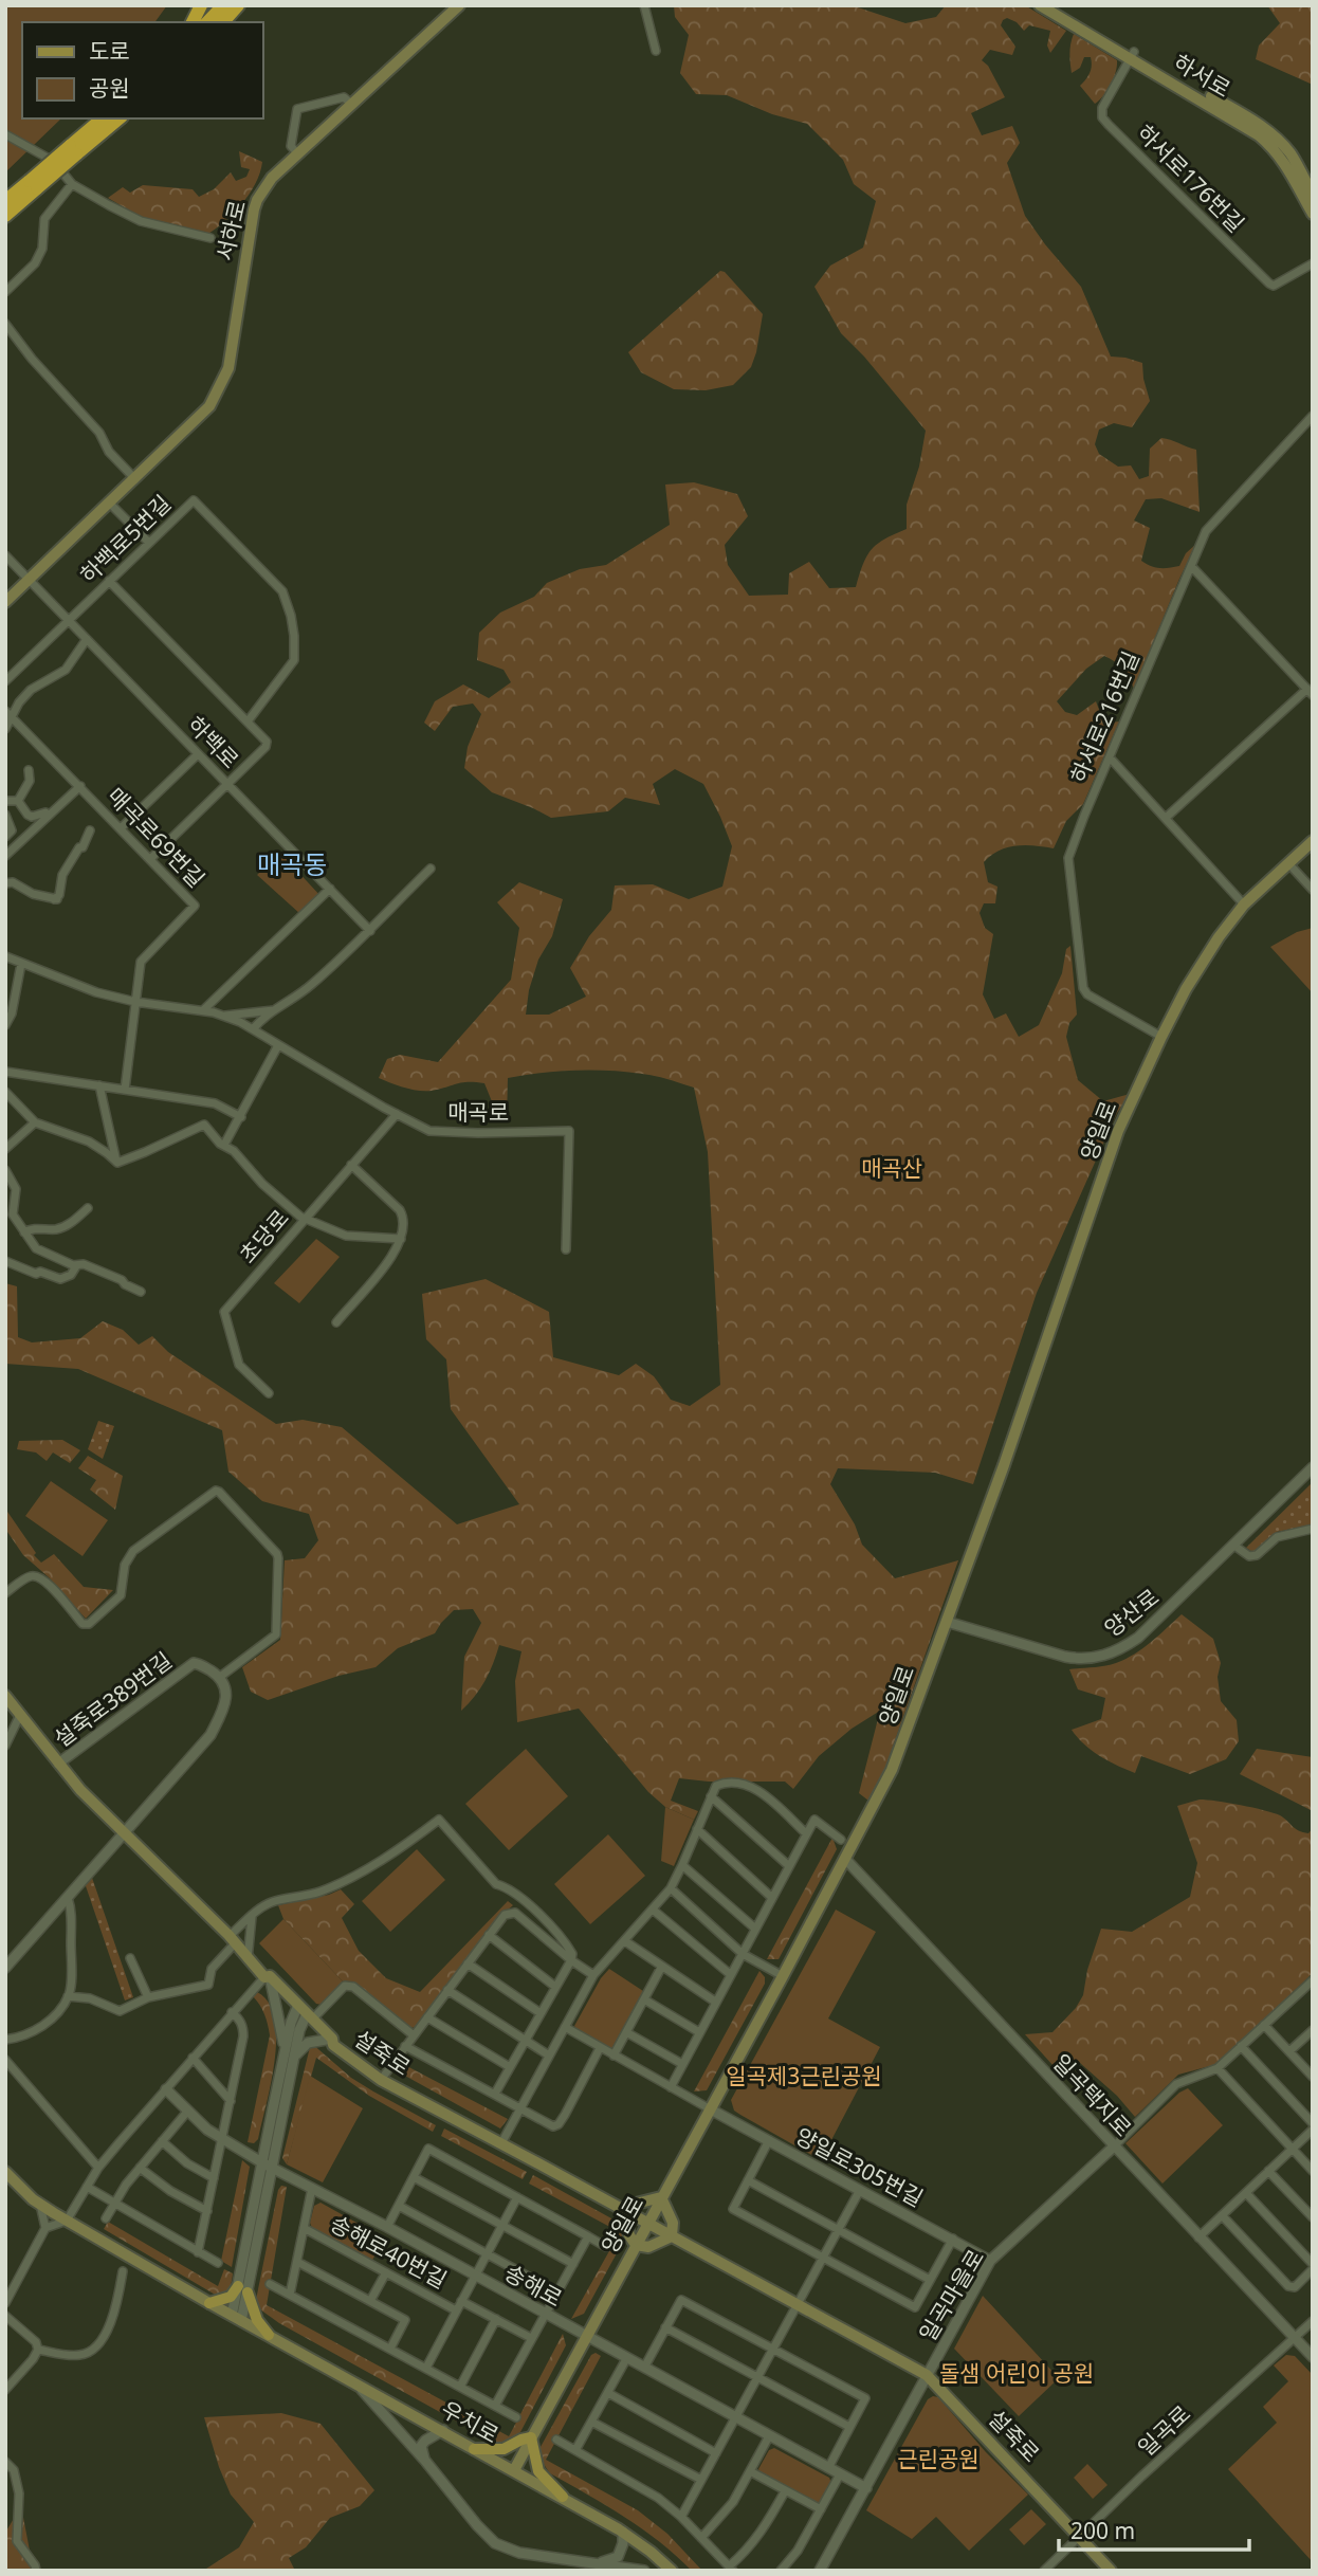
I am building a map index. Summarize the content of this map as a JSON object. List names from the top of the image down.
{
  "streets": {
    "main road": [
      "하서로",
      "서하로",
      "양일로",
      "설죽로",
      "우치로"
    ],
    "street": [
      "하서로176번길",
      "하백로5번길",
      "하서로216번길",
      "하백로",
      "매곡로69번길",
      "매곡로",
      "초당로",
      "양산로",
      "설죽로389번길",
      "일곡택지로",
      "양일로305번길",
      "송해로40번길",
      "송해로",
      "일곡마을로",
      "일곡로"
    ]
  },
  "crossings": [
    ["하서로", "하서로176번길"],
    ["서하로", "하백로"],
    ["하백로5번길", "하백로"],
    ["하서로216번길", "양일로"],
    ["하백로", "매곡로"],
    ["매곡로69번길", "매곡로"],
    ["매곡로", "초당로"],
    ["양일로", "양산로"],
    ["양일로", "설죽로"],
    ["양일로", "일곡택지로"],
    ["양일로", "양일로305번길"],
    ["양일로", "송해로"],
    ["양일로", "우치로"],
    ["설죽로389번길", "설죽로"],
    ["설죽로", "일곡마을로"],
    ["설죽로", "일곡로"],
    ["일곡택지로", "일곡마을로"],
    ["일곡택지로", "일곡로"],
    ["양일로305번길", "일곡마을로"],
    ["송해로40번길", "송해로"],
    ["송해로", "일곡마을로"]
  ],
  "districts": ["매곡동"],
  "parks": [
    "매곡산",
    "일곡제3근린공원",
    "돌샘 어린이 공원",
    "근린공원"
  ],
  "legend": ["도로", "공원"],
  "scale_bar": "200 m"
}
